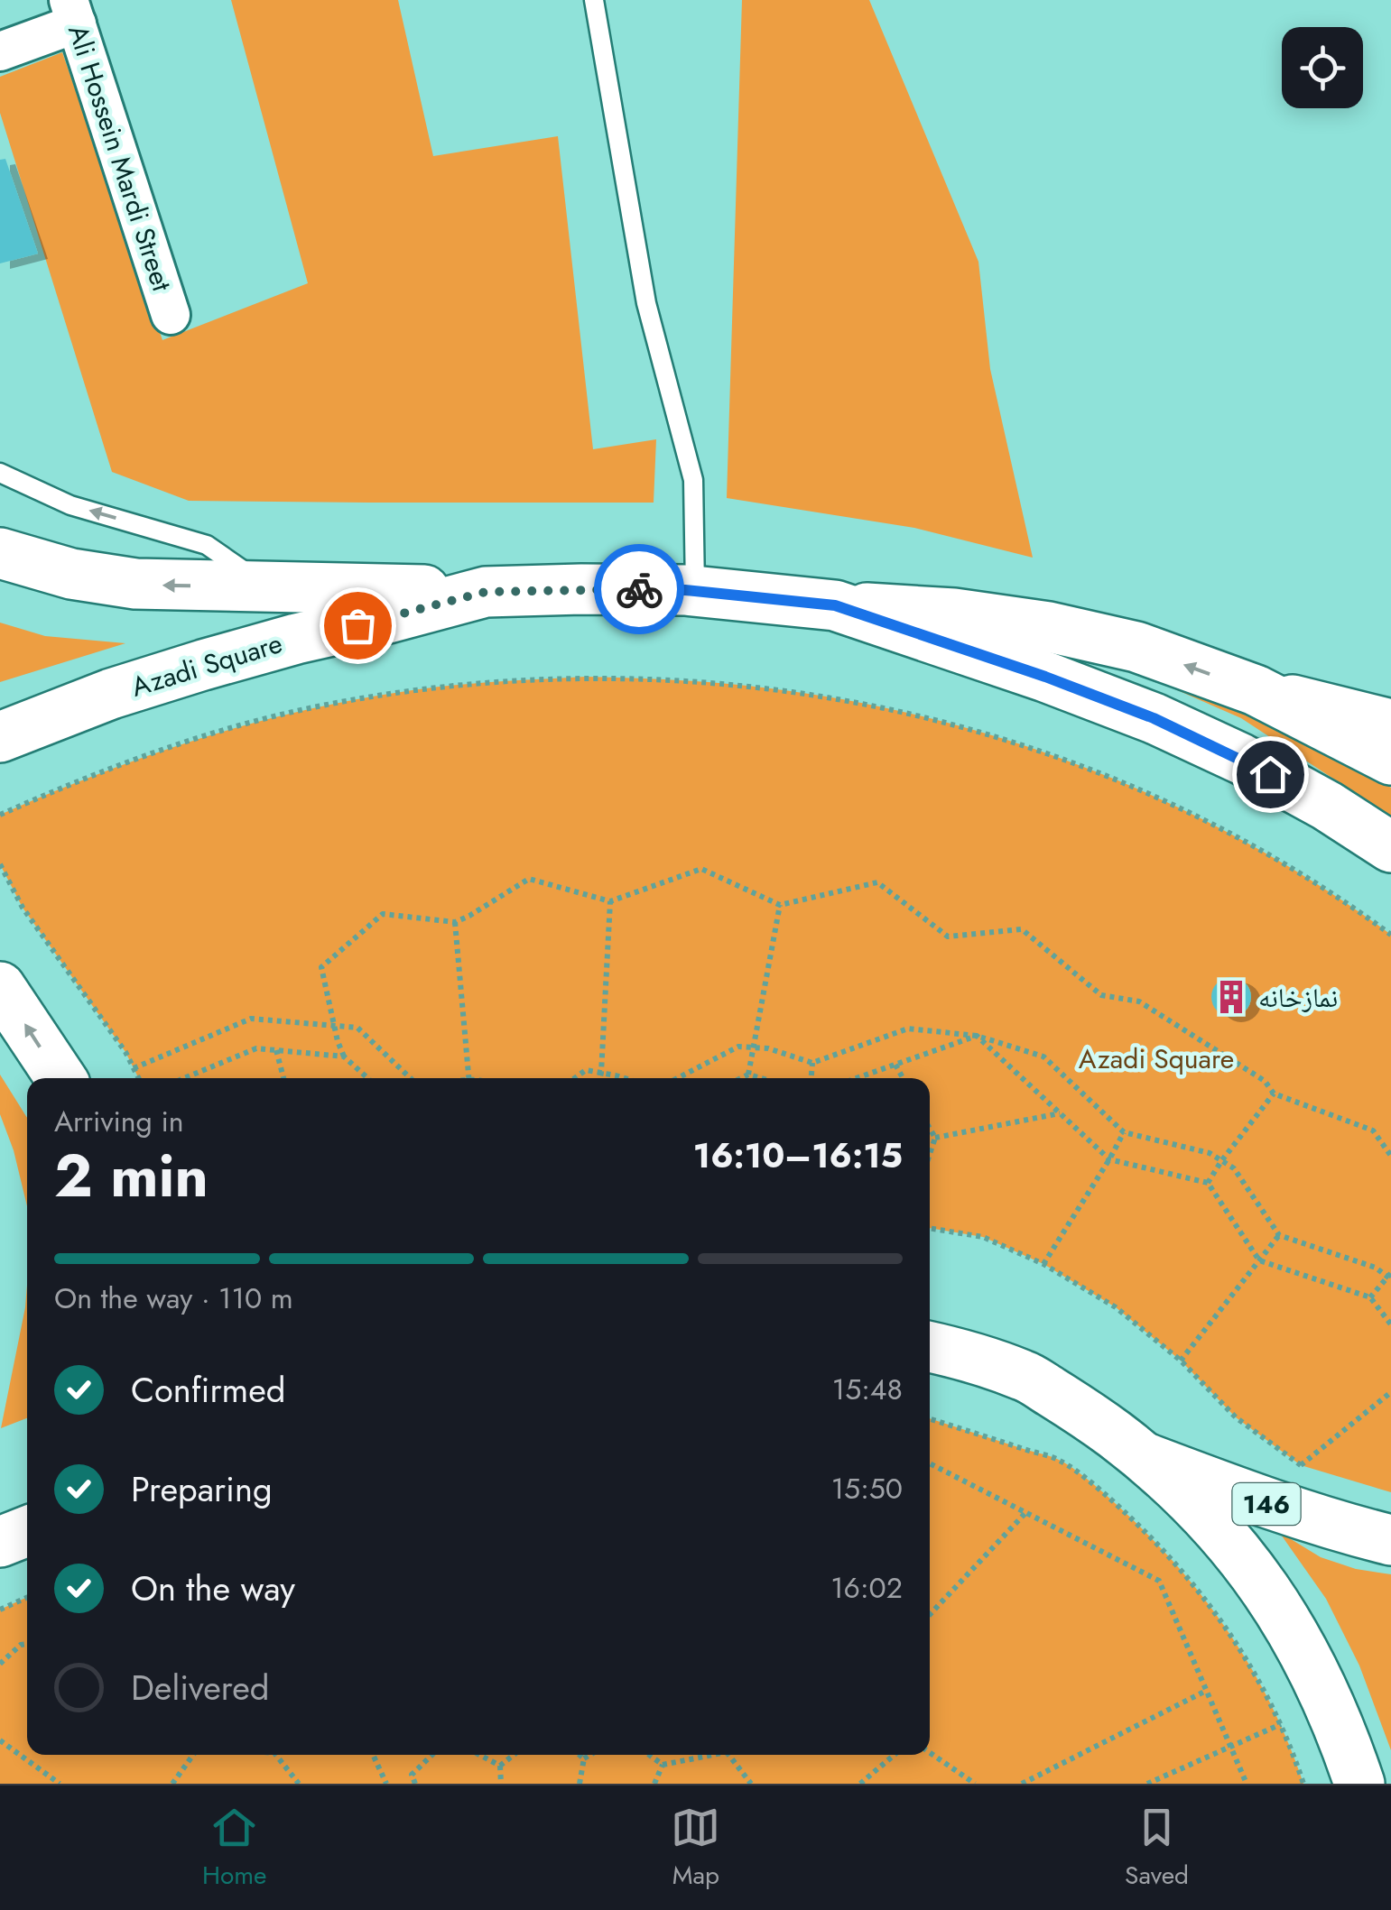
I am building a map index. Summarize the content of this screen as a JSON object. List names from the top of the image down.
{
  "streets": {
    "main road": ["Azadi Square", "146"],
    "street": ["Ali Hossein Mardi Street"]
  },
  "parks": ["Azadi Square"],
  "places": {
    "building": ["نمازخانه"]
  },
  "page": {
    "heading": ["2 min", "Arriving in", "16:10–16:15"],
    "bar": "On the way · 110 m",
    "list": [
      ["Confirmed", "15:48"],
      ["Preparing", "15:50"],
      ["On the way", "16:02"],
      "Delivered"
    ],
    "tabs": ["Home", "Map", "Saved"]
  }
}
